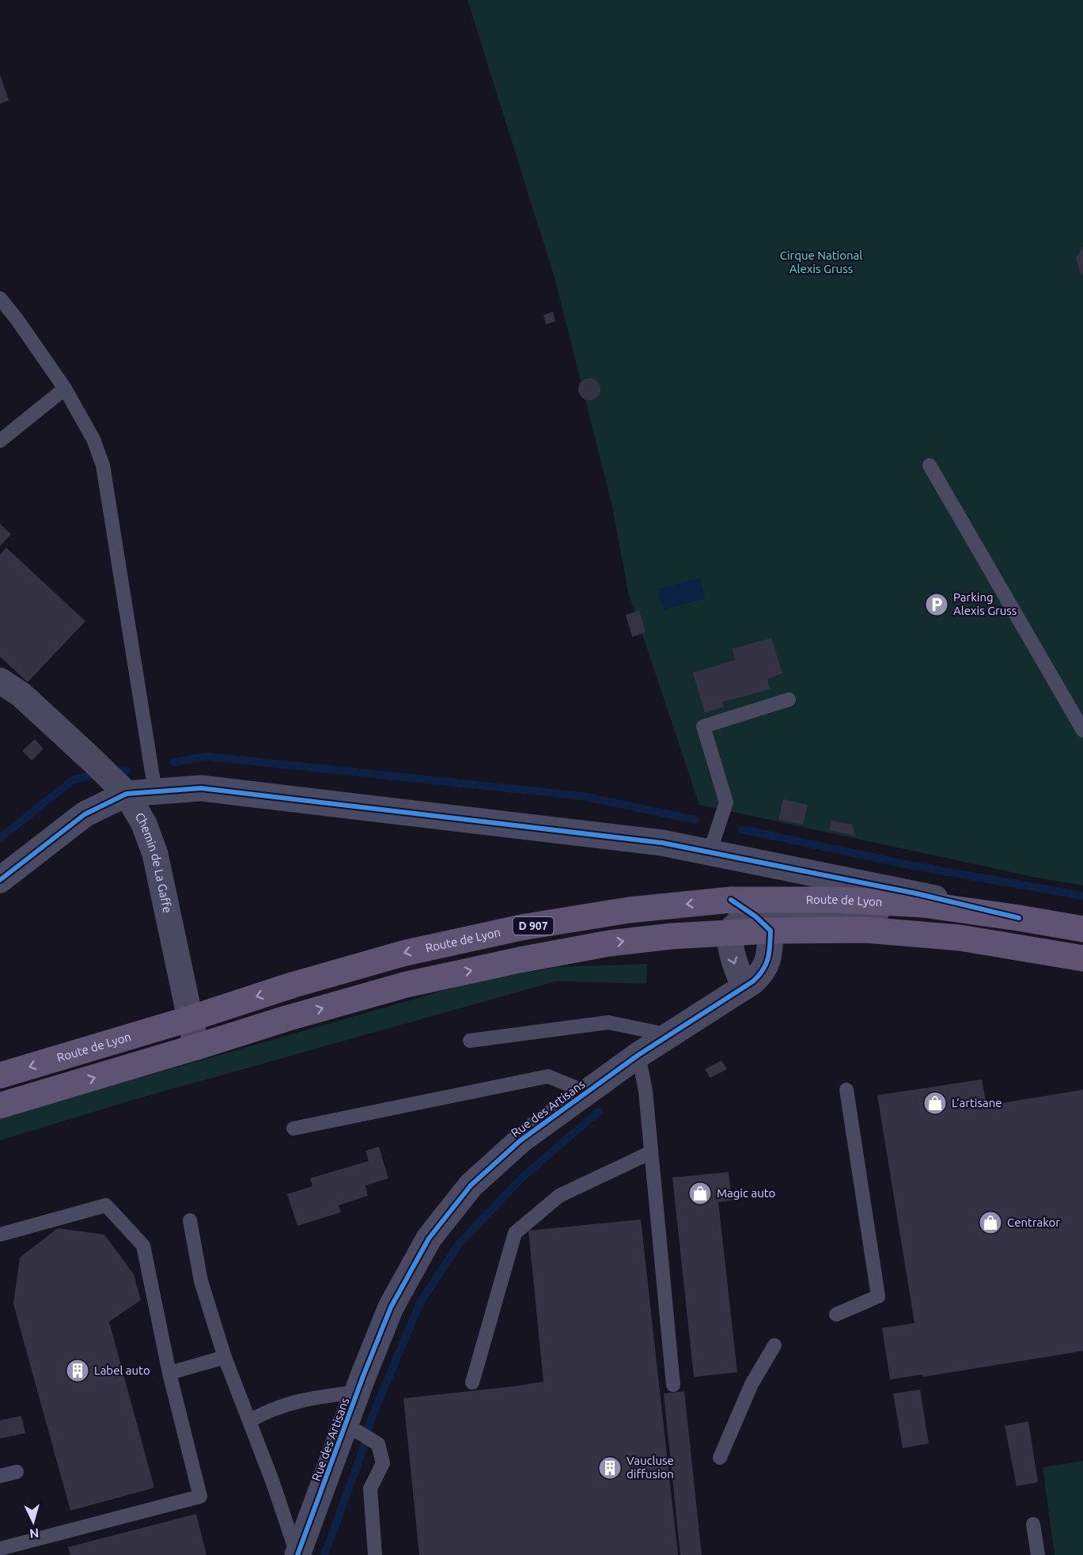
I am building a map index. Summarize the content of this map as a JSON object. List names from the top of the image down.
{
  "streets": {
    "main road": ["Route de Lyon", "D 907"],
    "street": ["Chemin de La Gaffe", "Rue des Artisans"]
  },
  "crossings": [
    ["Chemin de La Gaffe", "Route de Lyon"]
  ],
  "parks": ["Cirque National Alexis Gruss"],
  "places": {
    "parking": ["Parking Alexis Gruss"],
    "shop": ["L’artisane", "Magic auto", "Centrakor"],
    "building": ["Label auto", "Vaucluse diffusion"]
  },
  "north": "bottom"
}
